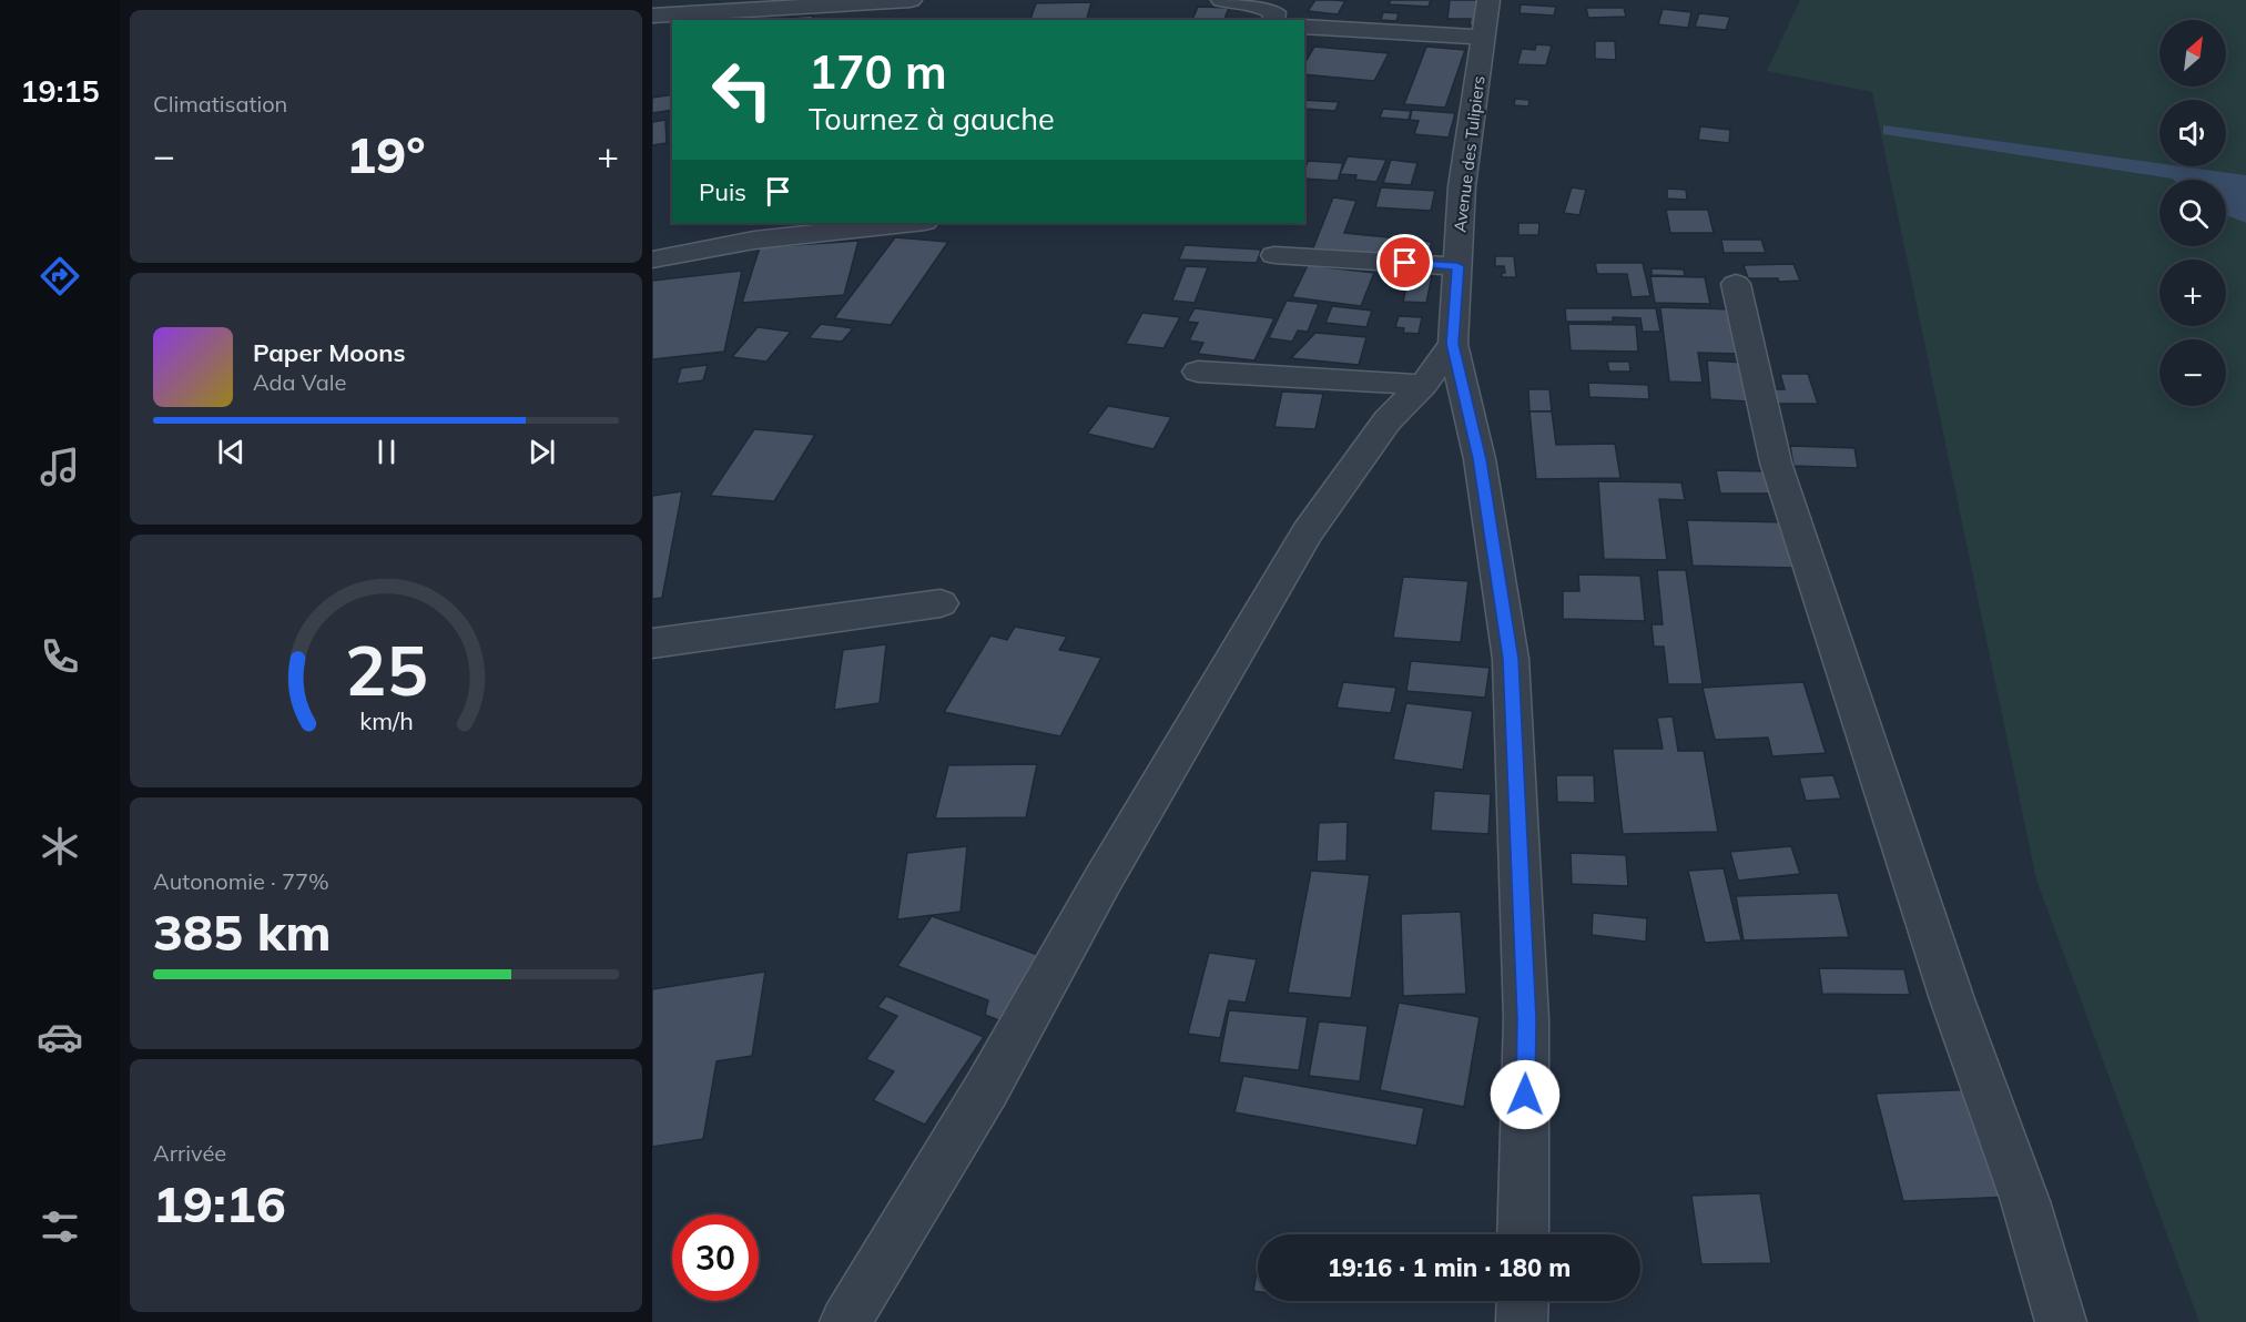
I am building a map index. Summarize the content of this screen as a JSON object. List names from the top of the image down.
{
  "streets": {
    "street": ["Avenue des Tulipiers"]
  },
  "north": "top right",
  "page": {
    "tabs": "19:15",
    "tile": [
      "Climatisation",
      ["Autonomie · 77%", "385 km"],
      ["Arrivée", "19:16"]
    ],
    "map_buttons": ["+", "−"],
    "turn": ["170 m", "Tournez à gauche"],
    "heat": ["−", "19°", "+"],
    "then": "Puis",
    "song": ["Paper Moons", "Ada Vale"],
    "limit": "30",
    "trip": "19:16 · 1 min · 180 m",
    "gauge": ["25", "km/h"]
  }
}
